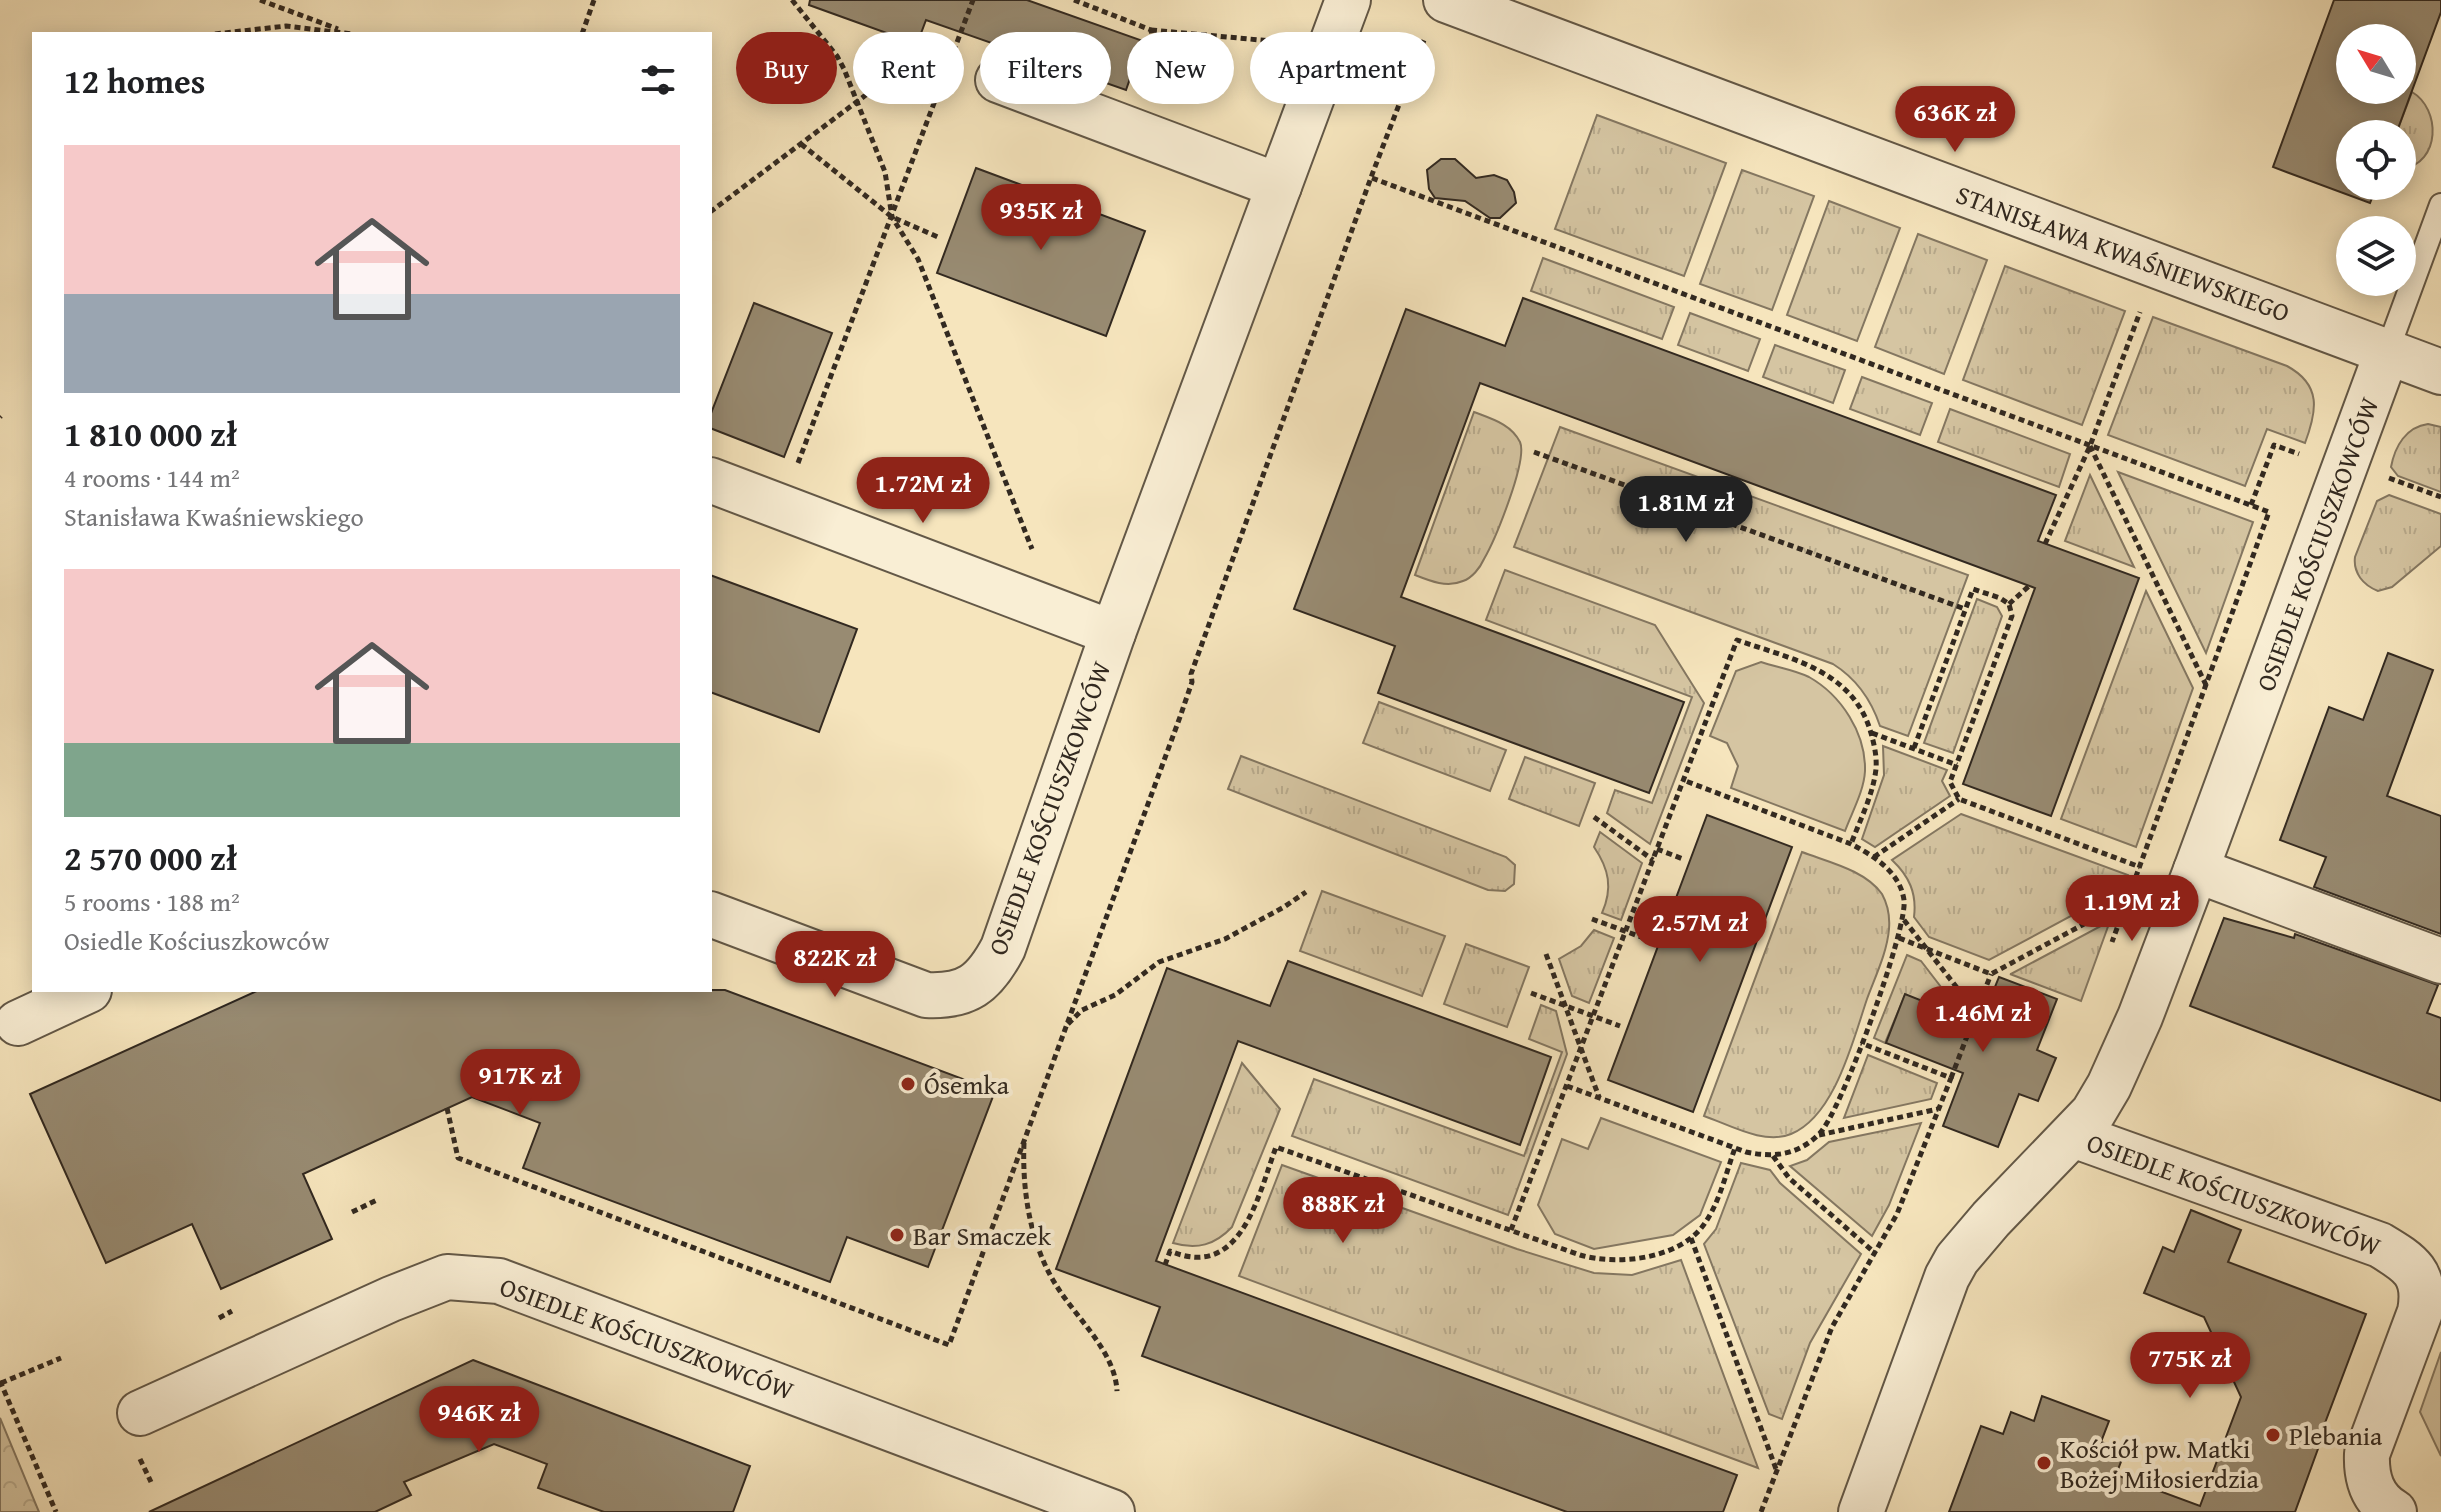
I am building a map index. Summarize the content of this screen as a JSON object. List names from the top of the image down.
{
  "streets": {
    "street": ["STANISŁAWA KWAŚNIEWSKIEGO", "OSIEDLE KOŚCIUSZKOWCÓW"]
  },
  "crossings": [
    ["STANISŁAWA KWAŚNIEWSKIEGO", "OSIEDLE KOŚCIUSZKOWCÓW"]
  ],
  "places": [
    "Ósemka",
    "Bar Smaczek",
    "Plebania",
    "Kościół pw. Matki Bożej Miłosierdzia"
  ],
  "north": "top left",
  "page": {
    "chip": [
      "Buy",
      "Rent",
      "Filters",
      "New",
      "Apartment"
    ],
    "heading": "12 homes",
    "price": [
      "636K zł",
      "935K zł",
      "1.72M zł",
      "1.81M zł",
      "1.19M zł",
      "2.57M zł",
      "822K zł",
      "1.46M zł",
      "917K zł",
      "888K zł",
      "775K zł",
      "946K zł"
    ],
    "list": [
      {
        "name": "1 810 000 zł",
        "note": "4 rooms · 144 m² · Stanisława Kwaśniewskiego"
      },
      {
        "name": "2 570 000 zł",
        "note": "5 rooms · 188 m² · Osiedle Kościuszkowców"
      }
    ]
  }
}
